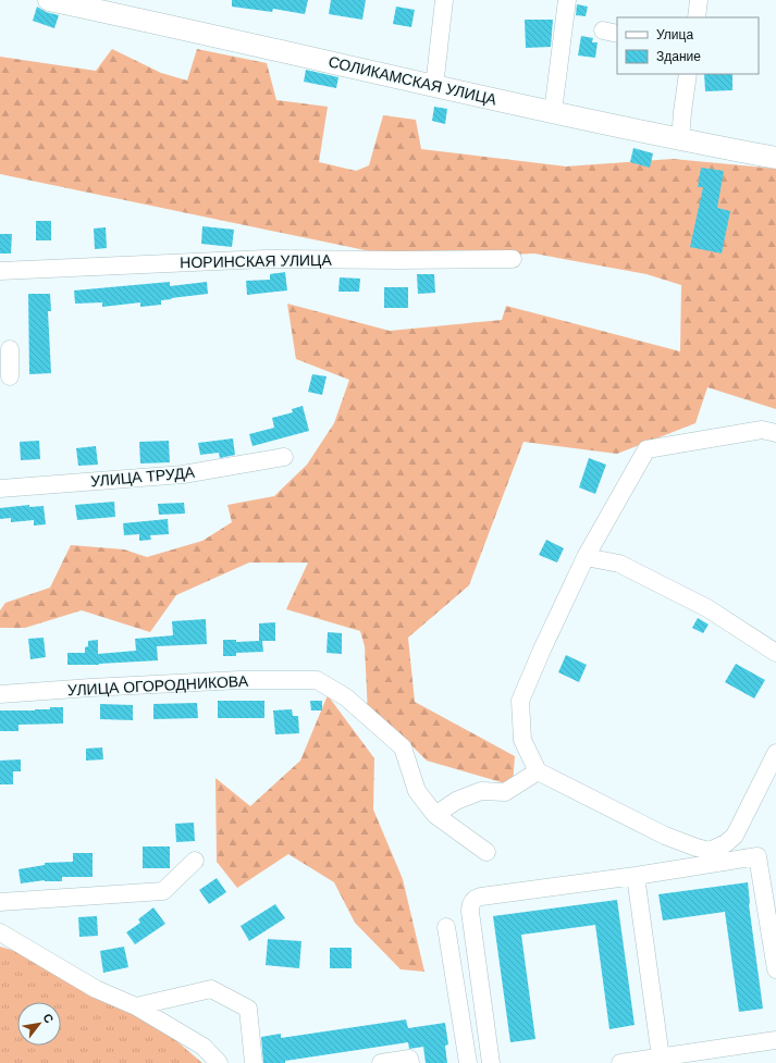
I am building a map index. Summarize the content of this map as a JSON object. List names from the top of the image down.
{
  "streets": {
    "main road": ["СОЛИКАМСКАЯ УЛИЦА"],
    "street": ["НОРИНСКАЯ УЛИЦА", "УЛИЦА ТРУДА", "УЛИЦА ОГОРОДНИКОВА"]
  },
  "legend": ["Улица", "Здание"],
  "north": "top right"
}
